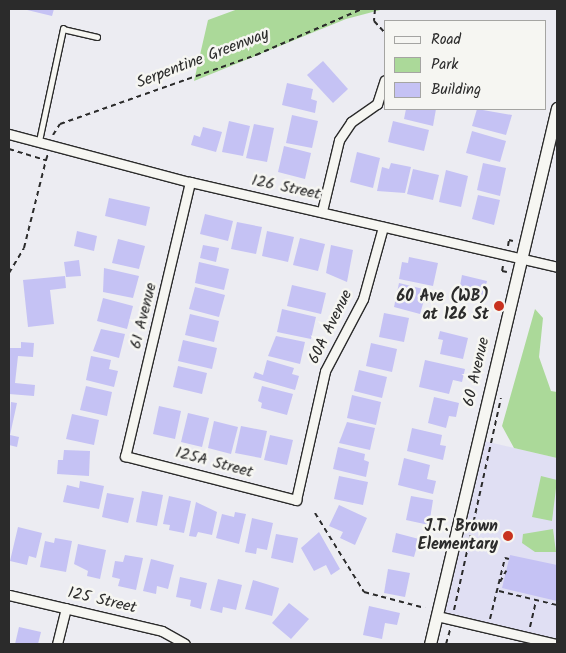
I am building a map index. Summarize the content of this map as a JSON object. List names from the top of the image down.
{
  "streets": {
    "street": [
      "126 Street",
      "61 Avenue",
      "60A Avenue",
      "60 Avenue",
      "125A Street",
      "125 Street"
    ],
    "path": ["Serpentine Greenway"]
  },
  "crossings": [
    ["126 Street", "61 Avenue"],
    ["126 Street", "60A Avenue"],
    ["126 Street", "60 Avenue"],
    ["61 Avenue", "125A Street"],
    ["60A Avenue", "125A Street"]
  ],
  "places": ["60 Ave (WB) at 126 St", "J.T. Brown Elementary"],
  "legend": ["Road", "Park", "Building"]
}
